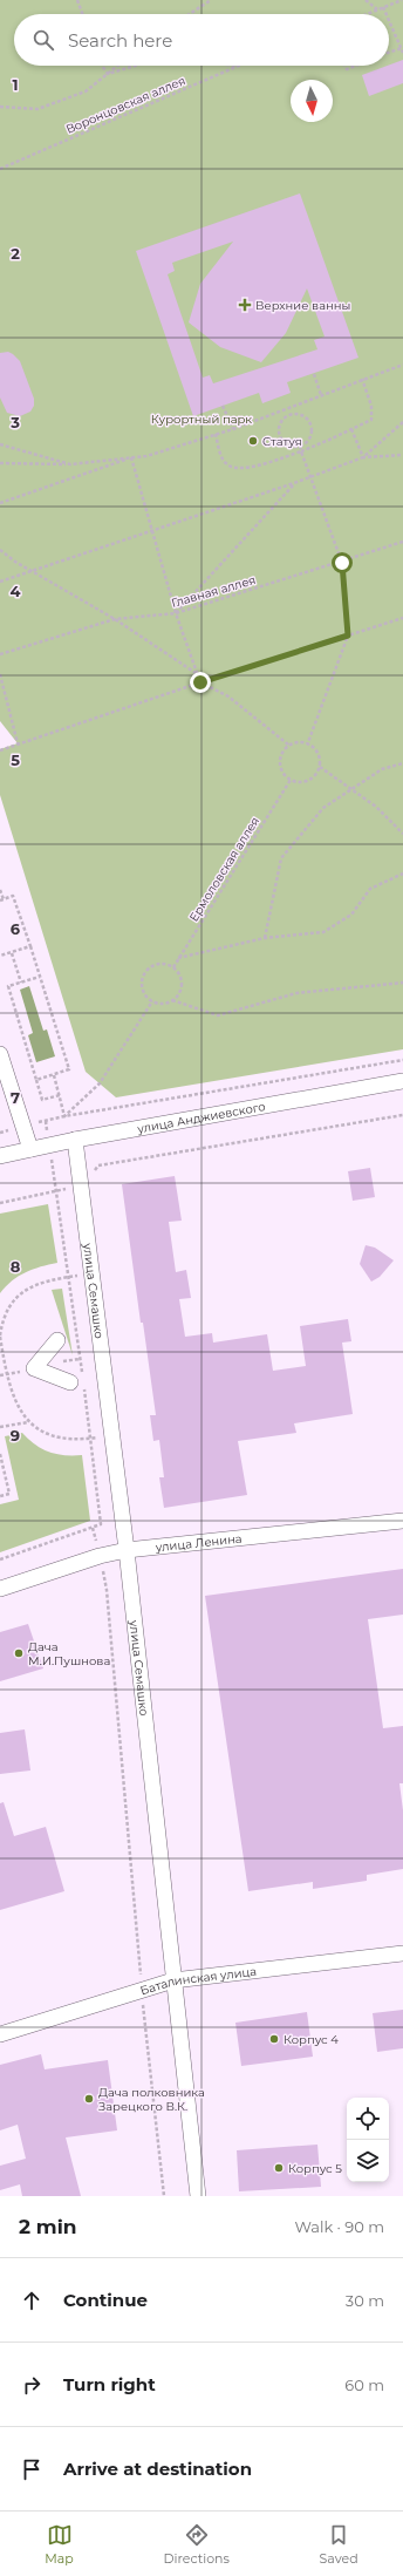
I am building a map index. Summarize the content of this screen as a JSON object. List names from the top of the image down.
{
  "streets": {
    "street": [
      "улица Анджиевского",
      "улица Семашко",
      "улица Ленина",
      "Баталинская улица"
    ],
    "path": ["Воронцовская аллея", "Главная аллея", "Ермоловская аллея"]
  },
  "crossings": [
    ["улица Анджиевского", "улица Семашко"],
    ["улица Семашко", "улица Ленина"],
    ["улица Семашко", "Баталинская улица"]
  ],
  "parks": ["Курортный парк"],
  "places": {
    "health": ["Верхние ванны"],
    "other": [
      "Статуя",
      "Дача М.И.Пушнова",
      "Корпус 4",
      "Дача полковника Зарецкого В.К.",
      "Корпус 5"
    ]
  },
  "north": "bottom",
  "page": {
    "search": "Search here",
    "heading": ["2 min", "Walk · 90 m"],
    "list": [
      ["Continue", "30 m"],
      ["Turn right", "60 m"],
      "Arrive at destination"
    ],
    "nav": ["Map", "Directions", "Saved"]
  },
  "grid": {
    "rows": [
      "1",
      "2",
      "3",
      "4",
      "5",
      "6",
      "7",
      "8",
      "9"
    ]
  }
}
